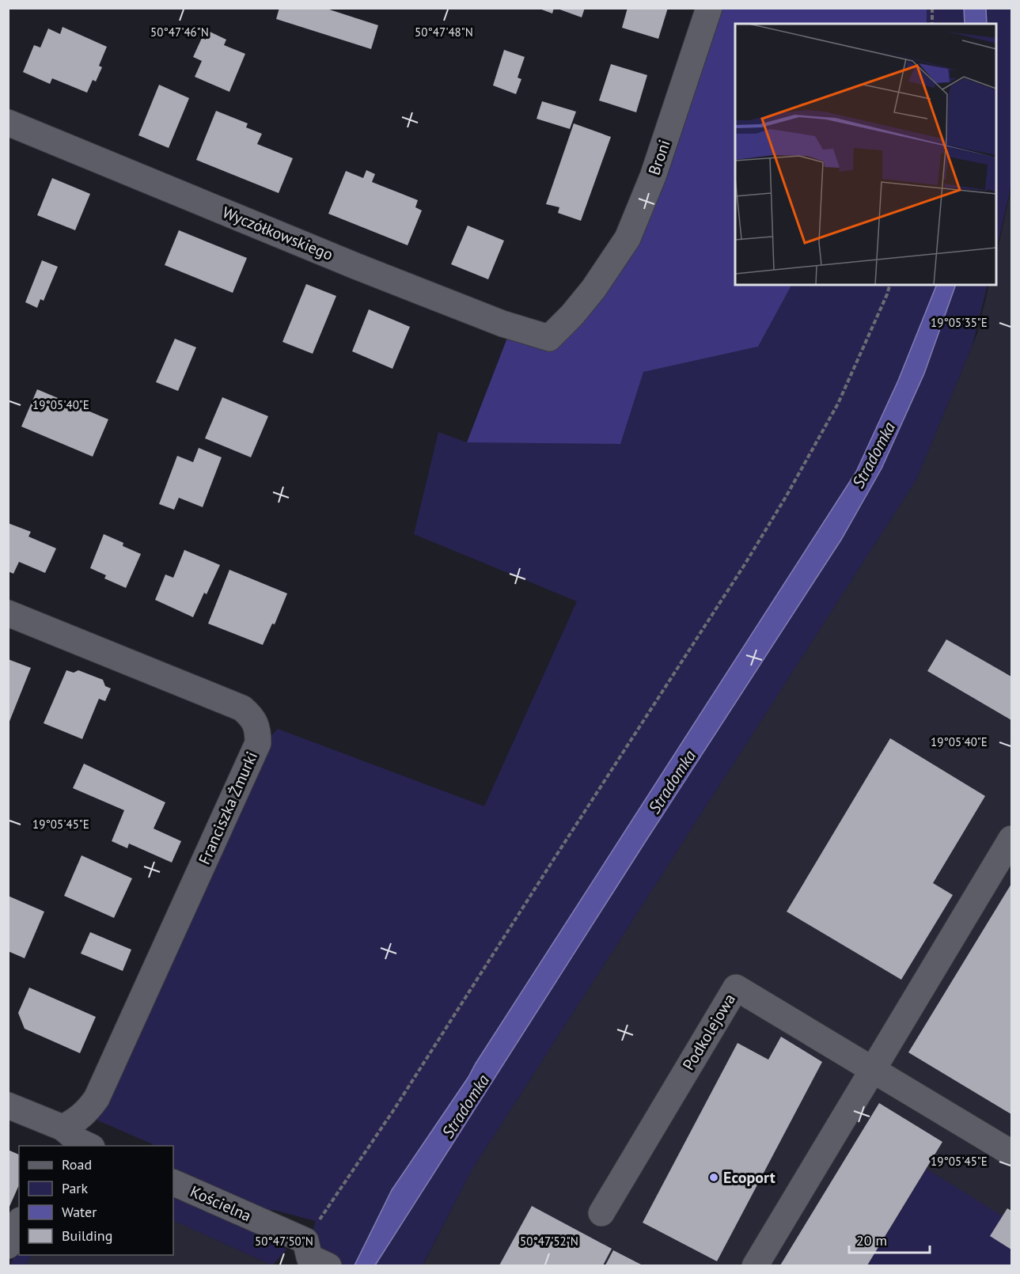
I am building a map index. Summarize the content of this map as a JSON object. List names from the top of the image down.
{
  "streets": {
    "street": [
      "Broni",
      "Wyczółkowskiego",
      "Franciszka Żmurki",
      "Podkolejowa",
      "Kościelna"
    ]
  },
  "crossings": [
    ["Broni", "Wyczółkowskiego"]
  ],
  "water": ["Stradomka"],
  "places": ["Ecoport"],
  "legend": [
    "Road",
    "Park",
    "Water",
    "Building"
  ],
  "scale_bar": "20 m",
  "coordinates": [
    "50°47'46\"N",
    "50°47'48\"N",
    "19°05'35\"E",
    "19°05'40\"E",
    "19°05'45\"E",
    "50°47'50\"N",
    "50°47'52\"N"
  ]
}
